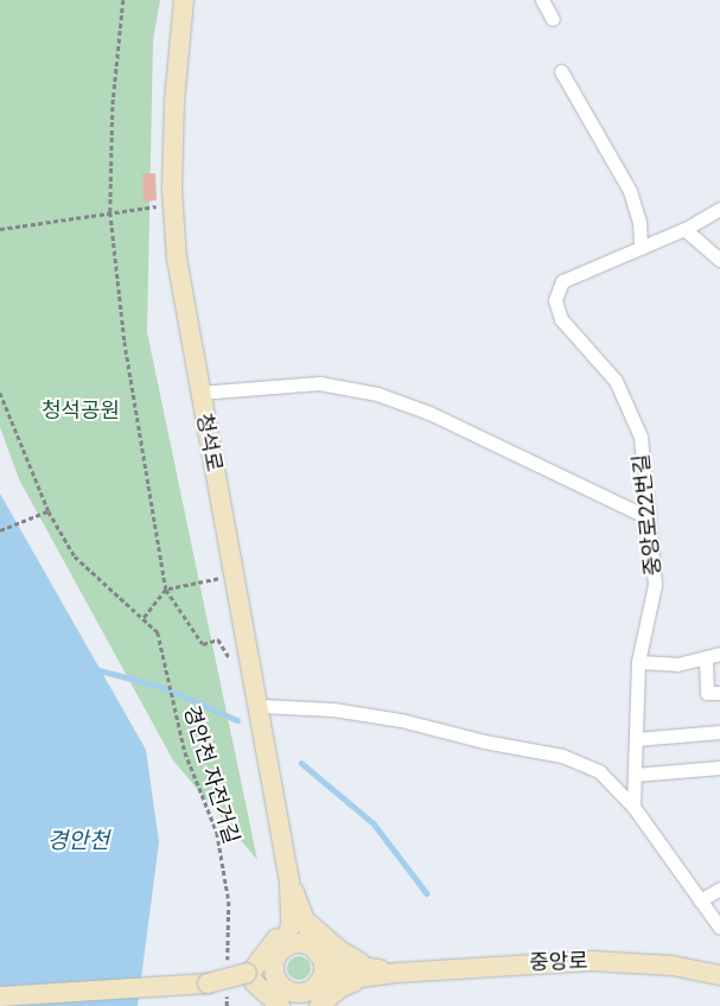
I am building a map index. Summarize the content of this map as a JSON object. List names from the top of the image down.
{
  "streets": {
    "street": ["청석로", "중앙로22번길", "중앙로"],
    "path": ["경안천 자전거길"]
  },
  "water": ["경안천"],
  "parks": ["청석공원"]
}
